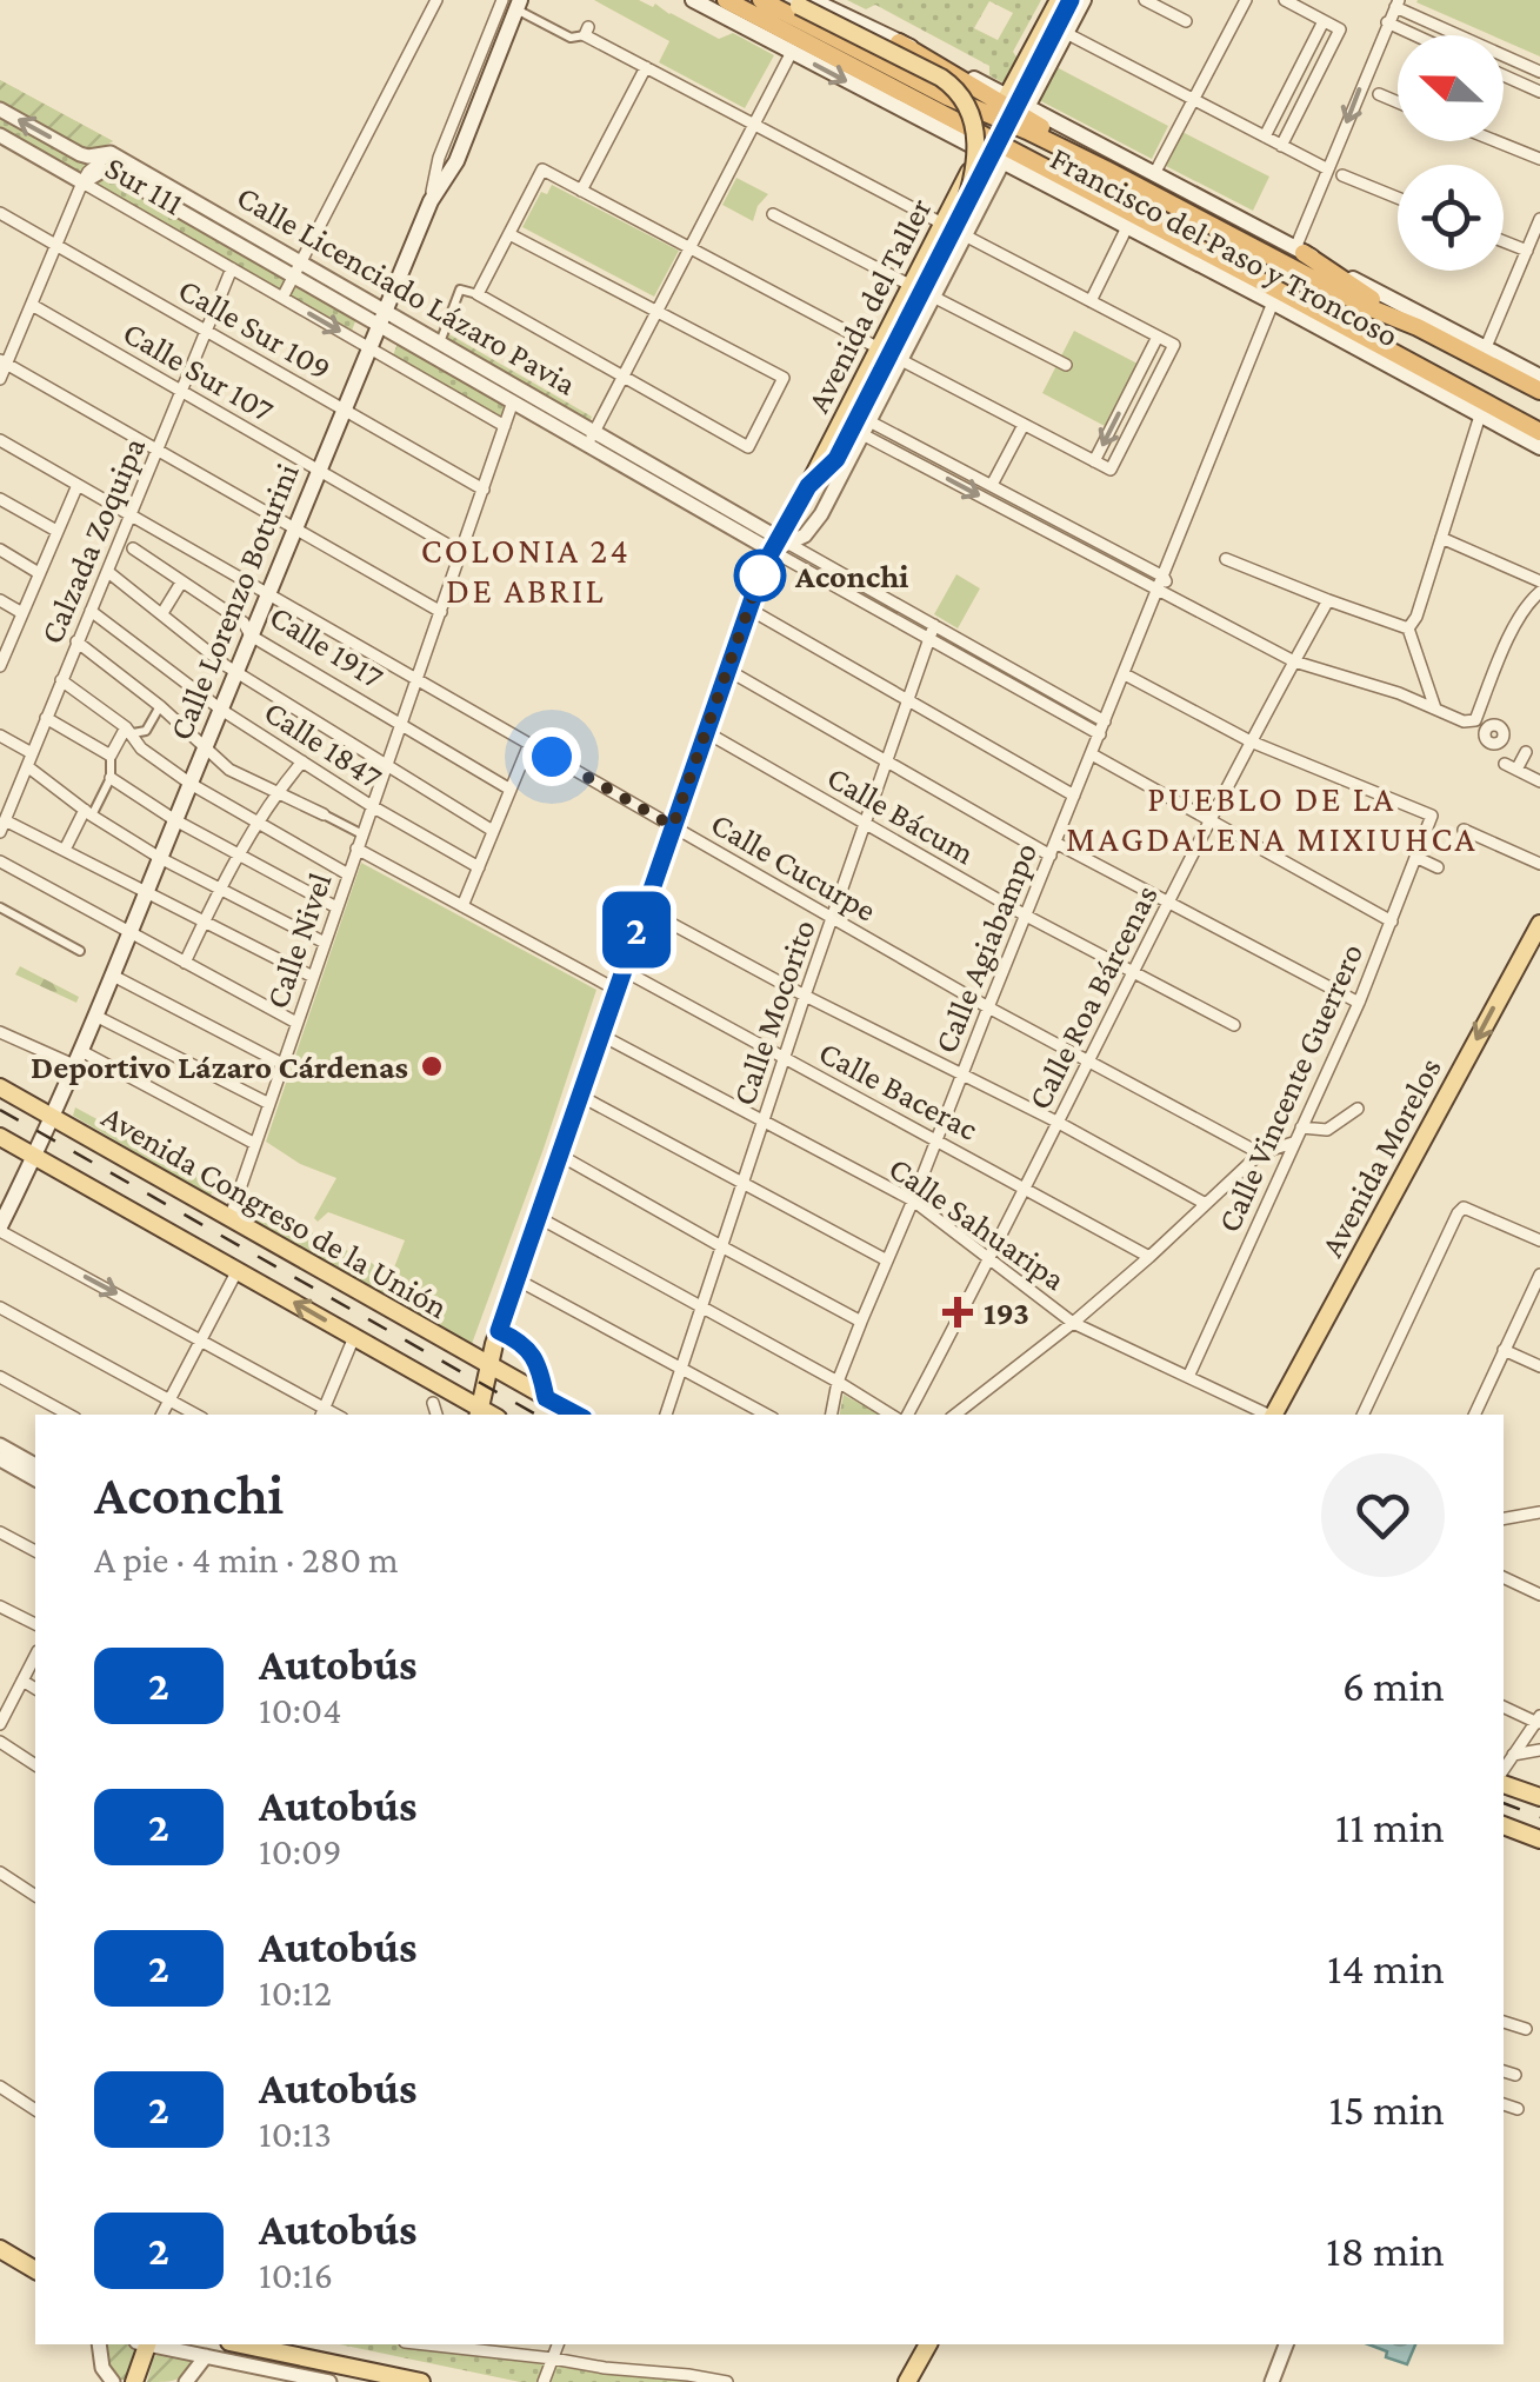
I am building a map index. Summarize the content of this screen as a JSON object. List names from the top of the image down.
{
  "streets": {
    "highway": ["Francisco del Paso y Troncoso"],
    "main road": [
      "Avenida del Taller",
      "Calle Lorenzo Boturini",
      "Avenida Morelos",
      "Avenida Congreso de la Unión"
    ],
    "street": [
      "Sur 111",
      "Calle Licenciado Lázaro Pavia",
      "Calle Sur 109",
      "Calle Sur 107",
      "Calzada Zoquipa",
      "Calle 1917",
      "Calle 1847",
      "Calle Bácum",
      "Calle Cucurpe",
      "Calle Nivel",
      "Calle Agiabampo",
      "Calle Roa Bárcenas",
      "Calle Mocorito",
      "Calle Vincente Guerrero",
      "Calle Bacerac",
      "Calle Sahuaripa"
    ]
  },
  "crossings": [
    ["Sur 111", "Calle Licenciado Lázaro Pavia"],
    ["Sur 111", "Calzada Zoquipa"],
    ["Sur 111", "Calle Lorenzo Boturini"],
    ["Sur 111", "Calle Nivel"],
    ["Francisco del Paso y Troncoso", "Avenida del Taller"],
    ["Francisco del Paso y Troncoso", "Calle Agiabampo"],
    ["Calle Licenciado Lázaro Pavia", "Avenida del Taller"],
    ["Calle Licenciado Lázaro Pavia", "Calle Lorenzo Boturini"],
    ["Calle Licenciado Lázaro Pavia", "Calle Nivel"],
    ["Avenida del Taller", "Calle Bácum"],
    ["Avenida del Taller", "Calle Cucurpe"],
    ["Avenida del Taller", "Calle Bacerac"],
    ["Avenida del Taller", "Avenida Congreso de la Unión"],
    ["Avenida del Taller", "Calle Sahuaripa"],
    ["Calle Sur 109", "Calzada Zoquipa"],
    ["Calle Sur 109", "Calle Lorenzo Boturini"],
    ["Calle Sur 109", "Calle Nivel"],
    ["Calle Sur 107", "Calzada Zoquipa"],
    ["Calle Sur 107", "Calle Lorenzo Boturini"],
    ["Calle Sur 107", "Calle Nivel"],
    ["Calzada Zoquipa", "Calle 1917"],
    ["Calzada Zoquipa", "Calle 1847"],
    ["Calzada Zoquipa", "Calle Cucurpe"],
    ["Calle Lorenzo Boturini", "Calle 1917"],
    ["Calle Lorenzo Boturini", "Calle 1847"],
    ["Calle Lorenzo Boturini", "Calle Cucurpe"],
    ["Calle Lorenzo Boturini", "Avenida Congreso de la Unión"],
    ["Calle 1917", "Calle Nivel"],
    ["Calle 1847", "Calle Nivel"],
    ["Calle Bácum", "Calle Agiabampo"],
    ["Calle Bácum", "Calle Roa Bárcenas"],
    ["Calle Bácum", "Calle Mocorito"],
    ["Calle Cucurpe", "Calle Nivel"],
    ["Calle Cucurpe", "Calle Agiabampo"],
    ["Calle Cucurpe", "Calle Roa Bárcenas"],
    ["Calle Cucurpe", "Calle Mocorito"],
    ["Calle Nivel", "Avenida Congreso de la Unión"],
    ["Calle Agiabampo", "Calle Bacerac"],
    ["Calle Agiabampo", "Calle Sahuaripa"],
    ["Calle Roa Bárcenas", "Calle Vincente Guerrero"],
    ["Calle Roa Bárcenas", "Calle Bacerac"],
    ["Calle Roa Bárcenas", "Calle Sahuaripa"],
    ["Calle Mocorito", "Calle Bacerac"],
    ["Calle Mocorito", "Calle Sahuaripa"],
    ["Calle Vincente Guerrero", "Calle Sahuaripa"]
  ],
  "one_way": ["Avenida Morelos"],
  "districts": ["COLONIA 24 DE ABRIL", "PUEBLO DE LA MAGDALENA MIXIUHCA"],
  "places": {
    "other": ["Aconchi", "Deportivo Lázaro Cárdenas"],
    "health": ["193"]
  },
  "lines": ["bus line 2"],
  "north": "left",
  "page": {
    "on_map": "2",
    "heading": ["Aconchi", "A pie · 4 min · 280 m"],
    "list": [
      {
        "mark": "2",
        "name": "Autobús",
        "note": "10:04",
        "value": "6 min"
      },
      {
        "mark": "2",
        "name": "Autobús",
        "note": "10:09",
        "value": "11 min"
      },
      {
        "mark": "2",
        "name": "Autobús",
        "note": "10:12",
        "value": "14 min"
      },
      {
        "mark": "2",
        "name": "Autobús",
        "note": "10:13",
        "value": "15 min"
      },
      {
        "mark": "2",
        "name": "Autobús",
        "note": "10:16",
        "value": "18 min"
      }
    ]
  }
}
